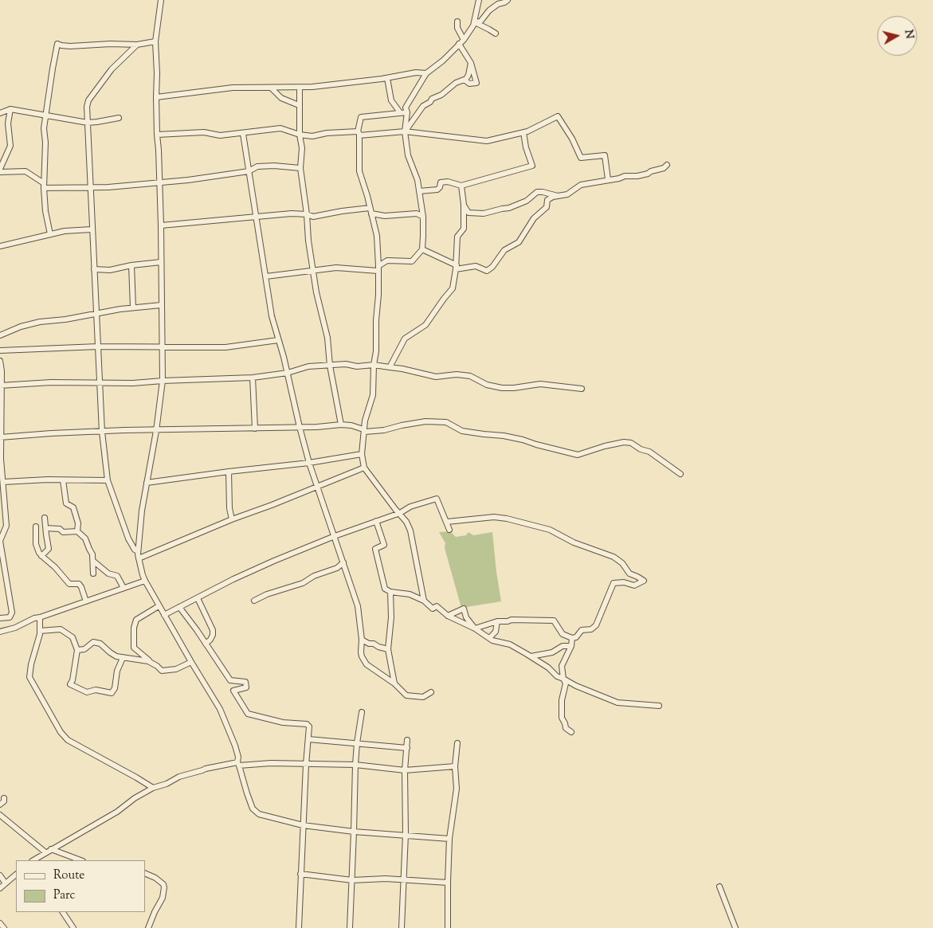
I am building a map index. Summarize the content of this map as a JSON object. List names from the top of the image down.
{
  "legend": ["Route", "Parc"],
  "north": "right"
}
